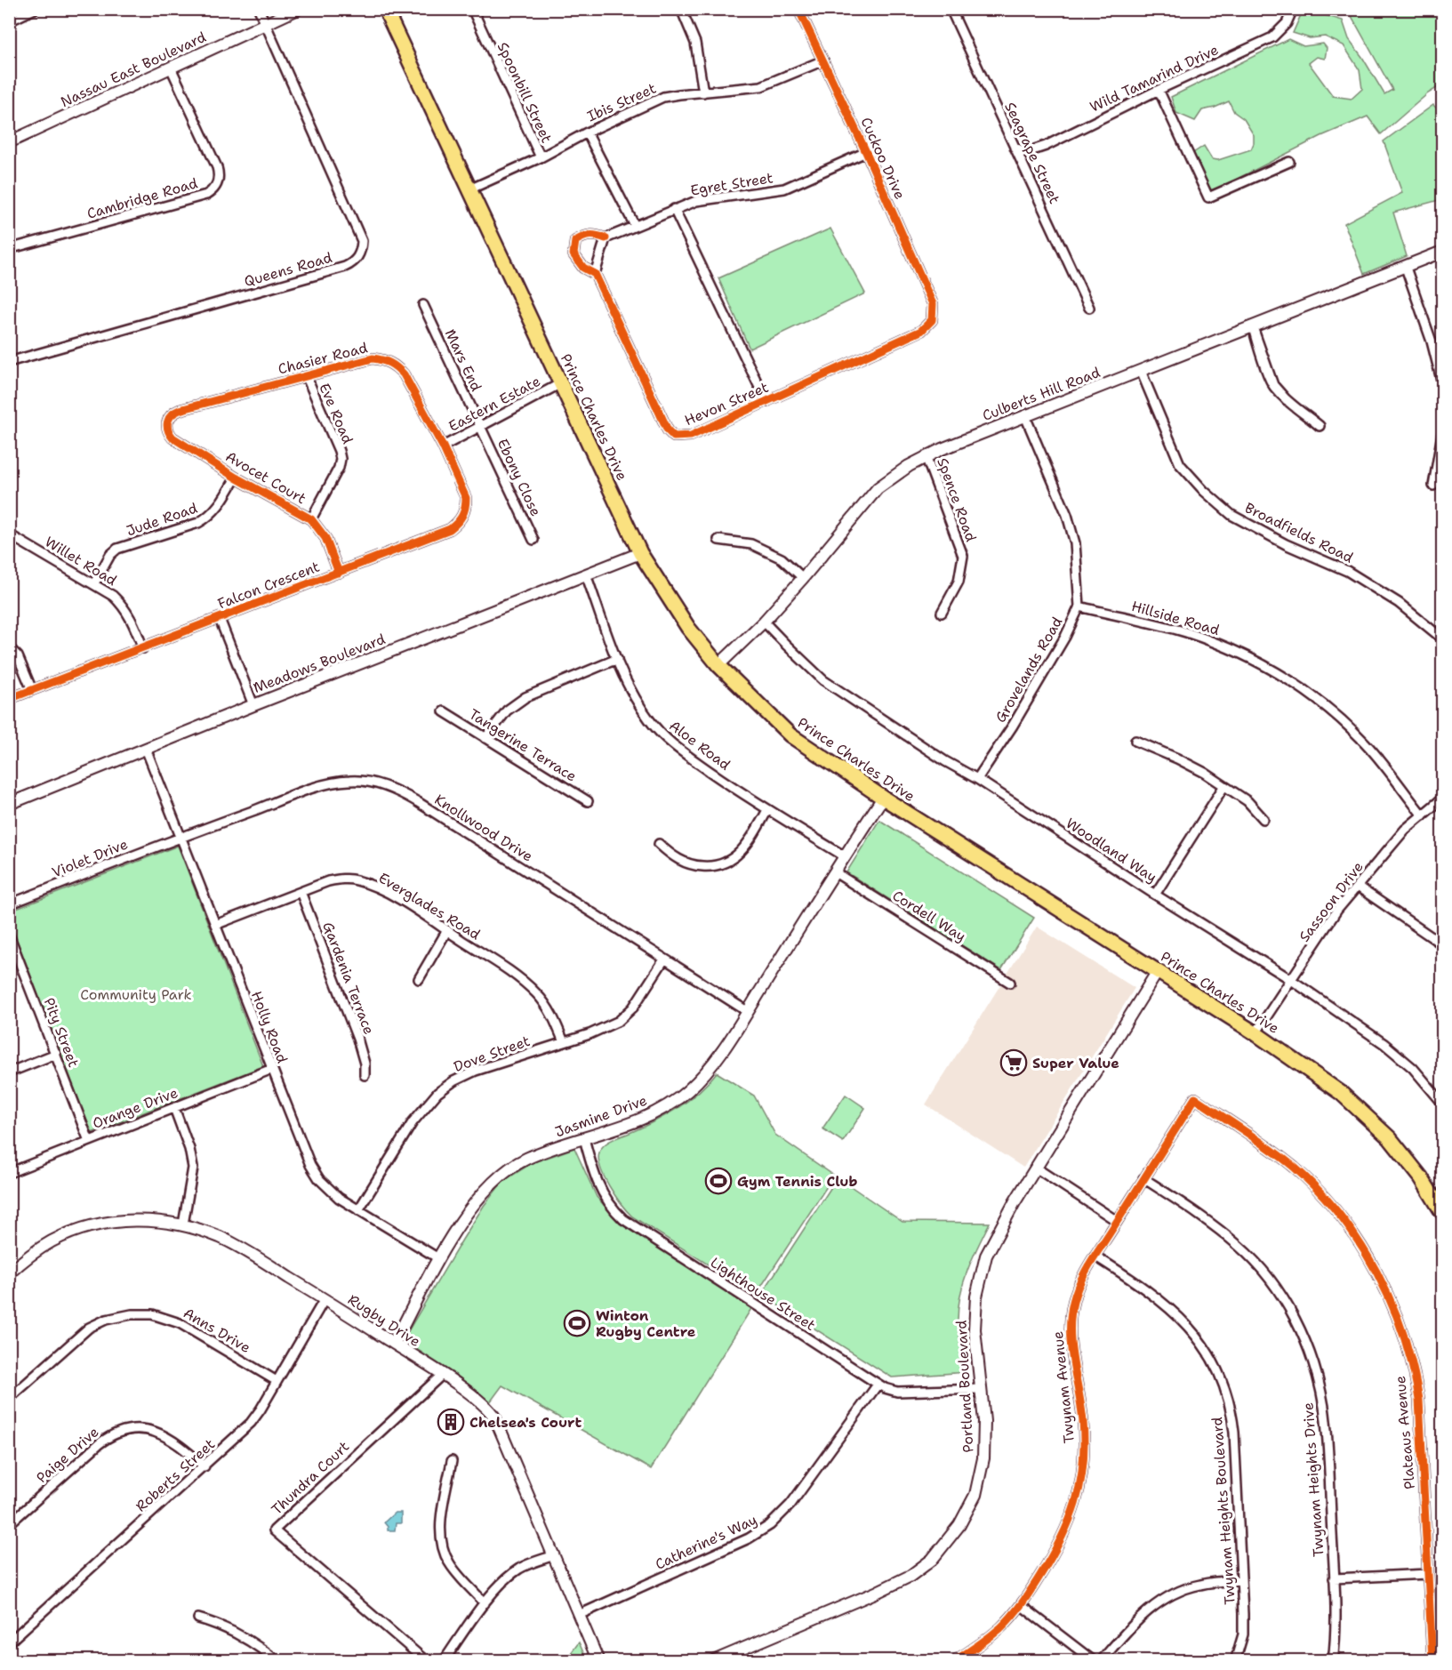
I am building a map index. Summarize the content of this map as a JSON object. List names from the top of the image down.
{
  "streets": {
    "highway": ["Prince Charles Drive"],
    "street": [
      "Nassau East Boulevard",
      "Wild Tamarind Drive",
      "Spoonbill Street",
      "Ibis Street",
      "Seagrape Street",
      "Cuckoo Drive",
      "Egret Street",
      "Cambridge Road",
      "Queens Road",
      "Chasier Road",
      "Mars End",
      "Culberts Hill Road",
      "Eastern Estate",
      "Hevon Street",
      "Eve Road",
      "Avocet Court",
      "Ebony Close",
      "Spence Road",
      "Jude Road",
      "Broadfields Road",
      "Willet Road",
      "Falcon Crescent",
      "Hillside Road",
      "Meadows Boulevard",
      "Grovelands Road",
      "Tangerine Terrace",
      "Aloe Road",
      "Knollwood Drive",
      "Woodland Way",
      "Violet Drive",
      "Sassoon Drive",
      "Everglades Road",
      "Cordell Way",
      "Gardenia Terrace",
      "Holly Road",
      "Pity Street",
      "Dove Street",
      "Orange Drive",
      "Jasmine Drive",
      "Lighthouse Street",
      "Rugby Drive",
      "Anns Drive",
      "Portland Boulevard",
      "Twynam Avenue",
      "Plateaus Avenue",
      "Paige Drive",
      "Roberts Street",
      "Thundra Court",
      "Twynam Heights Drive",
      "Twynam Heights Boulevard",
      "Catherine's Way"
    ]
  },
  "crossings": [
    ["Nassau East Boulevard", "Cambridge Road"],
    ["Nassau East Boulevard", "Queens Road"],
    ["Wild Tamarind Drive", "Seagrape Street"],
    ["Spoonbill Street", "Ibis Street"],
    ["Ibis Street", "Cuckoo Drive"],
    ["Ibis Street", "Prince Charles Drive"],
    ["Cuckoo Drive", "Egret Street"],
    ["Cuckoo Drive", "Hevon Street"],
    ["Egret Street", "Hevon Street"],
    ["Chasier Road", "Eastern Estate"],
    ["Chasier Road", "Eve Road"],
    ["Chasier Road", "Avocet Court"],
    ["Chasier Road", "Falcon Crescent"],
    ["Mars End", "Eastern Estate"],
    ["Mars End", "Ebony Close"],
    ["Culberts Hill Road", "Prince Charles Drive"],
    ["Culberts Hill Road", "Spence Road"],
    ["Culberts Hill Road", "Broadfields Road"],
    ["Culberts Hill Road", "Grovelands Road"],
    ["Culberts Hill Road", "Woodland Way"],
    ["Eastern Estate", "Prince Charles Drive"],
    ["Eastern Estate", "Ebony Close"],
    ["Eastern Estate", "Falcon Crescent"],
    ["Eve Road", "Avocet Court"],
    ["Prince Charles Drive", "Meadows Boulevard"],
    ["Prince Charles Drive", "Sassoon Drive"],
    ["Prince Charles Drive", "Jasmine Drive"],
    ["Prince Charles Drive", "Portland Boulevard"],
    ["Avocet Court", "Jude Road"],
    ["Avocet Court", "Falcon Crescent"],
    ["Jude Road", "Willet Road"],
    ["Willet Road", "Falcon Crescent"],
    ["Hillside Road", "Grovelands Road"],
    ["Hillside Road", "Sassoon Drive"],
    ["Meadows Boulevard", "Aloe Road"],
    ["Meadows Boulevard", "Holly Road"],
    ["Grovelands Road", "Woodland Way"],
    ["Aloe Road", "Jasmine Drive"],
    ["Knollwood Drive", "Violet Drive"],
    ["Knollwood Drive", "Holly Road"],
    ["Knollwood Drive", "Dove Street"],
    ["Knollwood Drive", "Jasmine Drive"],
    ["Woodland Way", "Sassoon Drive"],
    ["Violet Drive", "Holly Road"],
    ["Everglades Road", "Gardenia Terrace"],
    ["Everglades Road", "Holly Road"],
    ["Everglades Road", "Dove Street"],
    ["Cordell Way", "Jasmine Drive"],
    ["Holly Road", "Dove Street"],
    ["Holly Road", "Orange Drive"],
    ["Holly Road", "Jasmine Drive"],
    ["Pity Street", "Orange Drive"],
    ["Jasmine Drive", "Lighthouse Street"],
    ["Jasmine Drive", "Rugby Drive"],
    ["Lighthouse Street", "Portland Boulevard"],
    ["Lighthouse Street", "Catherine's Way"],
    ["Rugby Drive", "Roberts Street"],
    ["Rugby Drive", "Thundra Court"],
    ["Rugby Drive", "Catherine's Way"],
    ["Anns Drive", "Roberts Street"],
    ["Twynam Avenue", "Plateaus Avenue"],
    ["Twynam Avenue", "Twynam Heights Drive"],
    ["Twynam Avenue", "Twynam Heights Boulevard"],
    ["Paige Drive", "Roberts Street"]
  ],
  "parks": ["Community Park"],
  "places": {
    "supermarket": ["Super Value"],
    "sports": ["Gym Tennis Club", "Winton Rugby Centre"],
    "building": ["Chelsea's Court"]
  }
}
